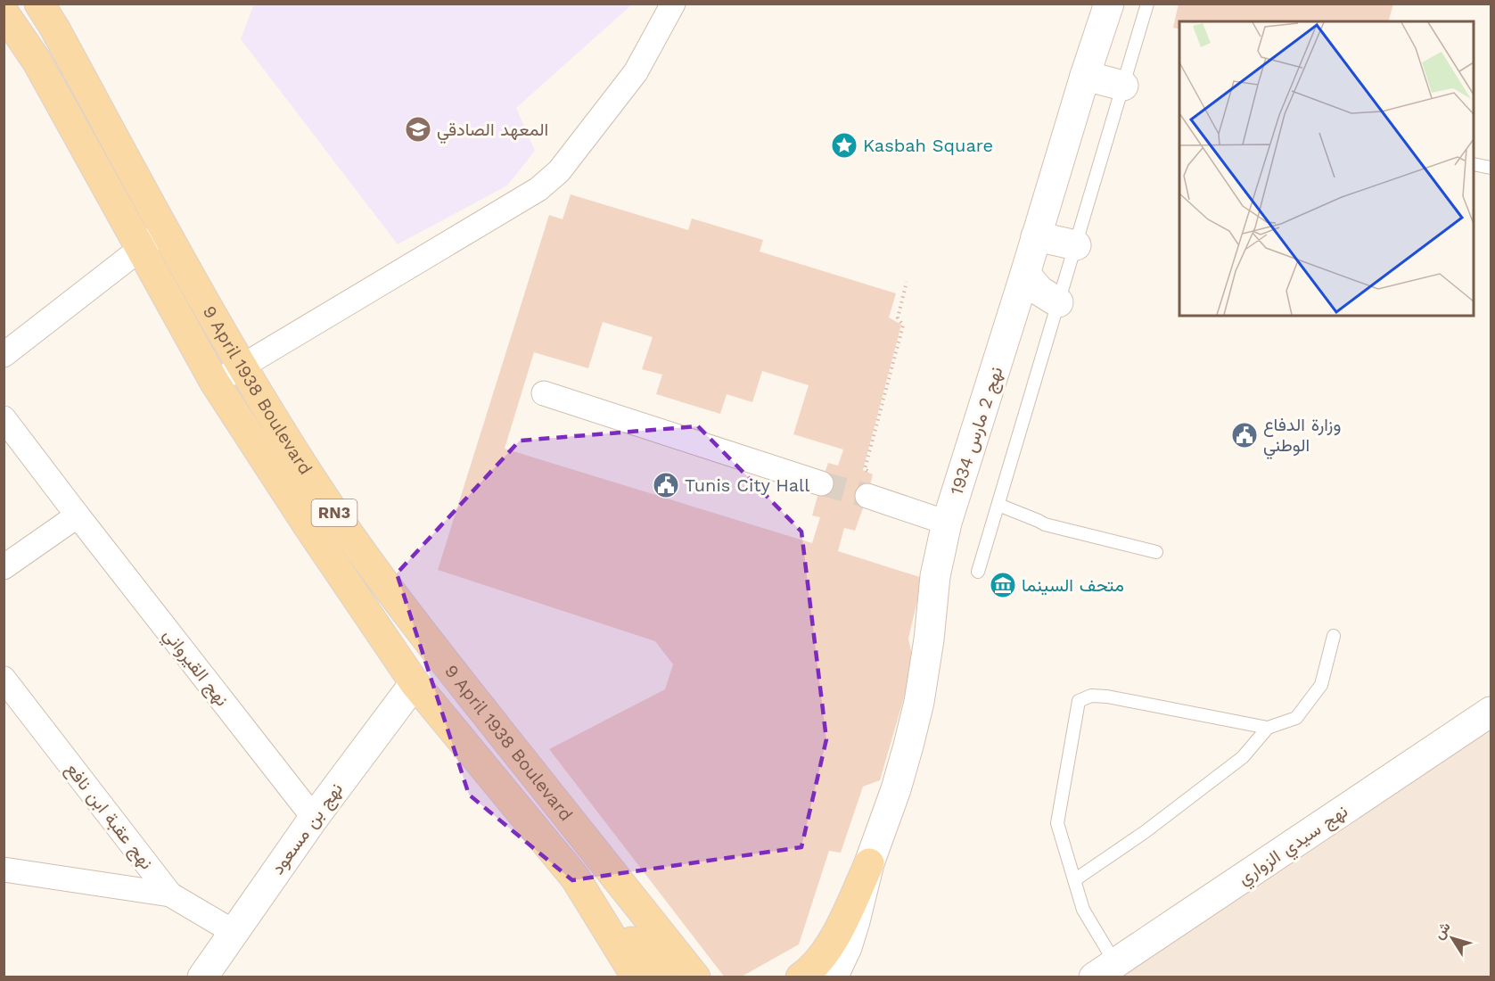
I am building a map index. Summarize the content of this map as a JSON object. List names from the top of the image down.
{
  "streets": {
    "main road": [
      "9 April 1938 Boulevard",
      "نهج 2 مارس 1934",
      "RN3",
      "نهج بن مسعود",
      "نهج سيدي الزواري"
    ],
    "street": ["نهج القيرواني", "نهج عقبة ابن نافع"]
  },
  "crossings": [
    ["9 April 1938 Boulevard", "نهج بن مسعود"],
    ["نهج القيرواني", "نهج بن مسعود"],
    ["نهج عقبة ابن نافع", "نهج بن مسعود"]
  ],
  "places": {
    "school or university": ["المعهد الصادقي"],
    "place": ["Kasbah Square"],
    "public building": ["وزارة الدفاع الوطني", "Tunis City Hall"],
    "museum": ["متحف السينما"]
  },
  "north": "top left"
}
